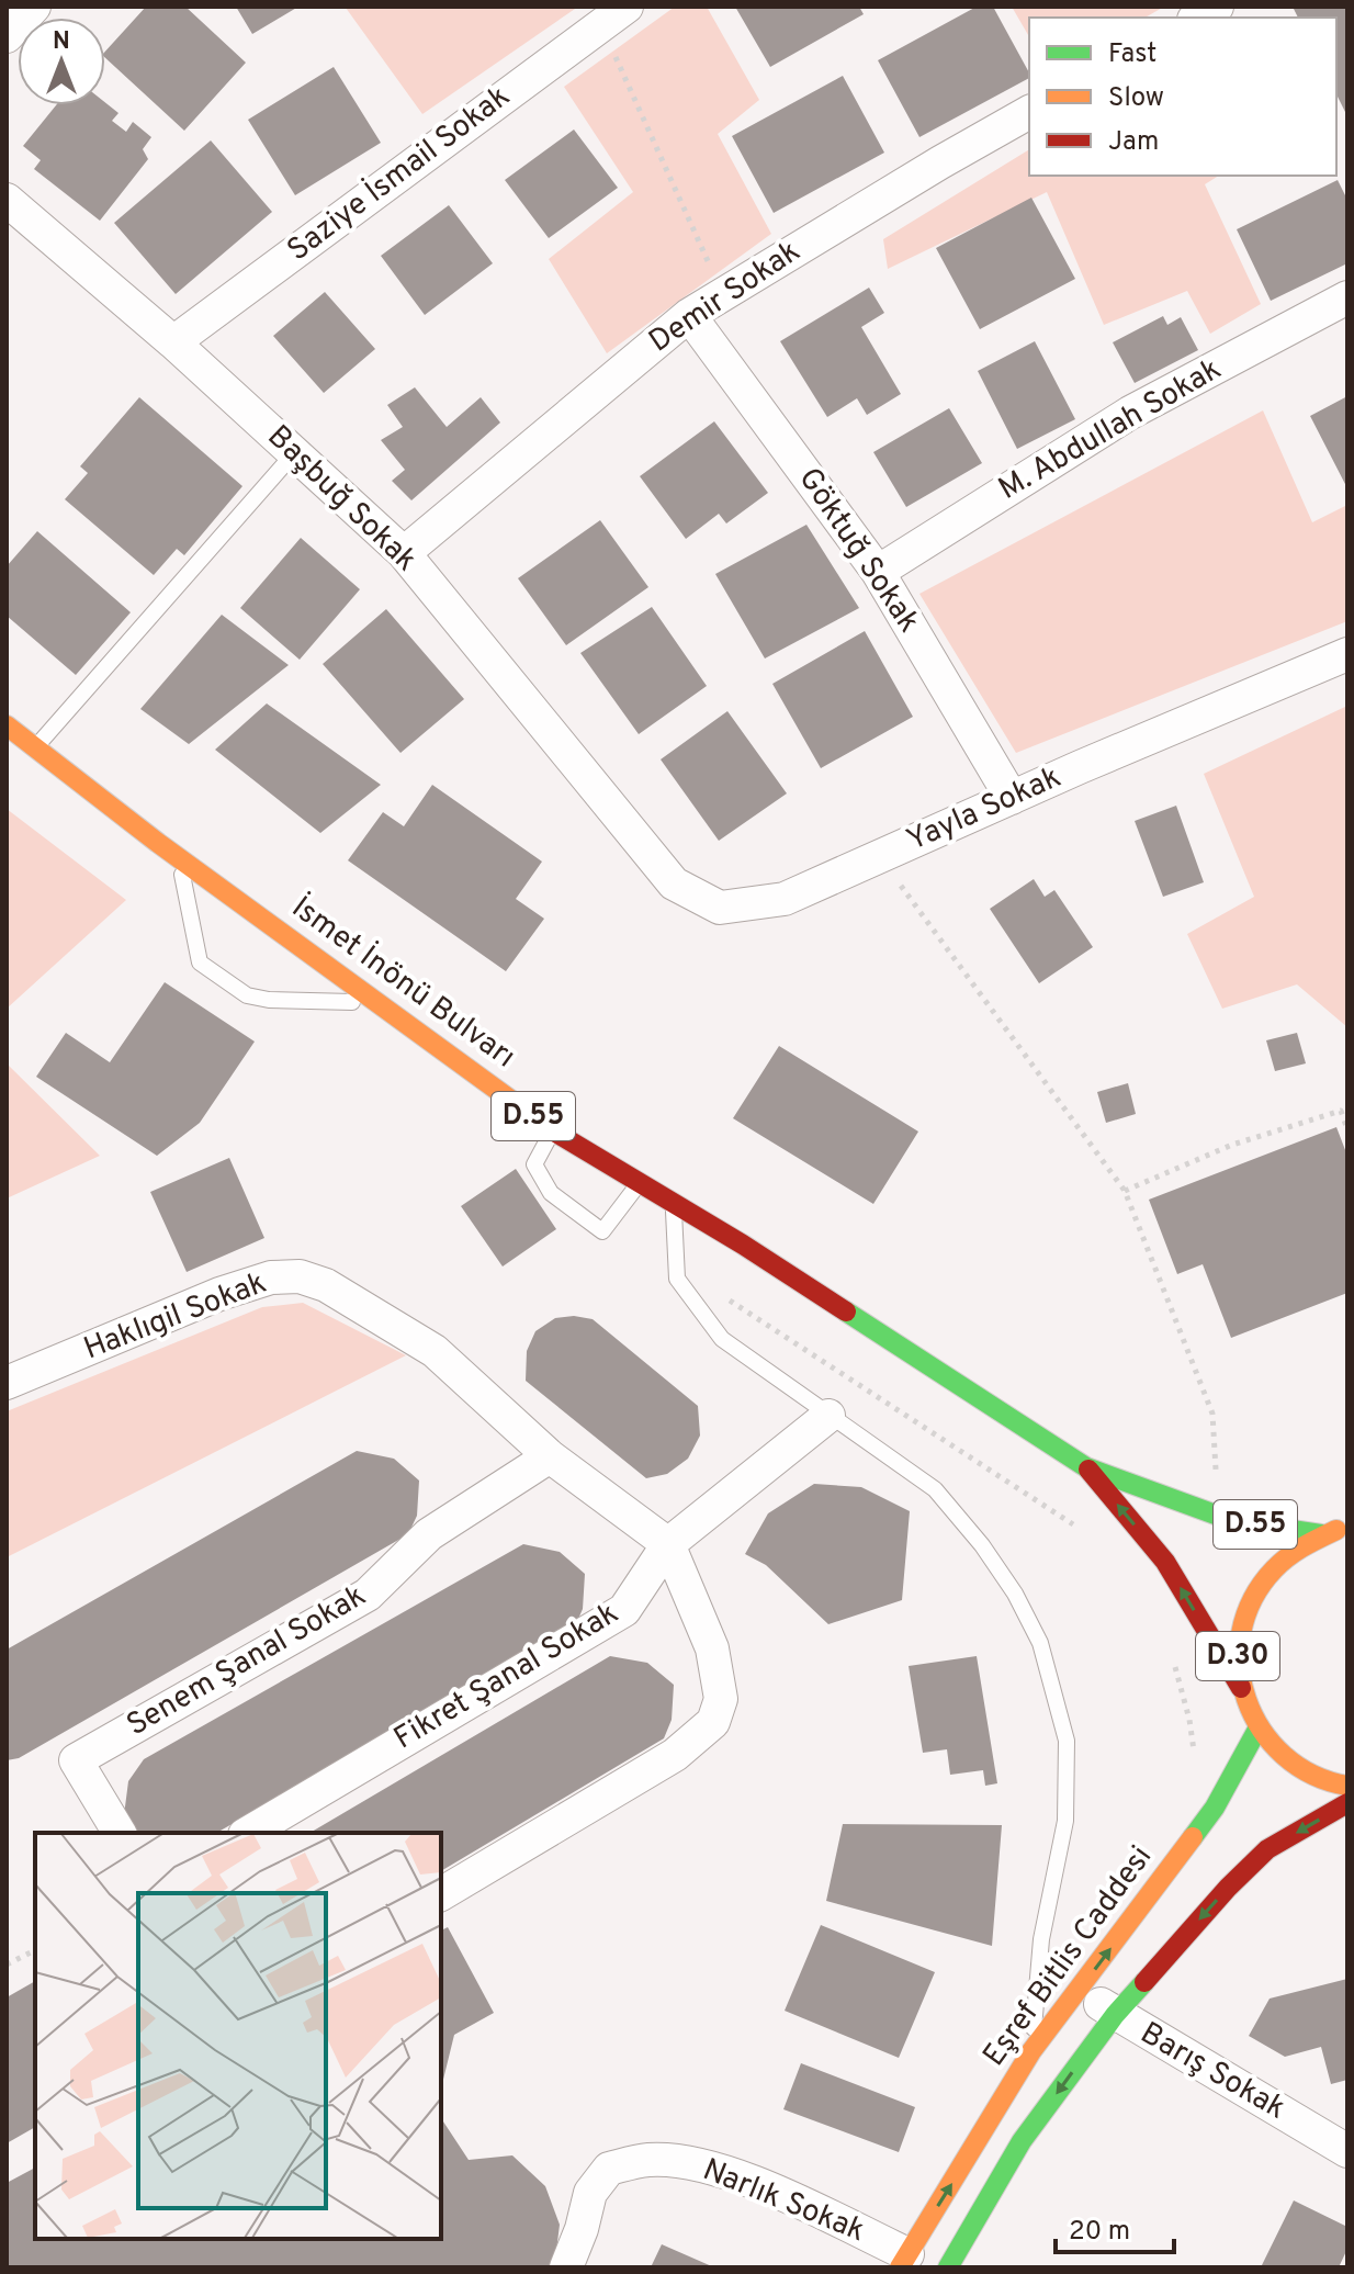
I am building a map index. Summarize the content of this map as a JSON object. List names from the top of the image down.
{
  "streets": {
    "main road": [
      "İsmet İnönü Bulvarı",
      "D.55",
      "D.30",
      "Eşref Bitlis Caddesi"
    ],
    "street": [
      "Saziye İsmail Sokak",
      "Demir Sokak",
      "M. Abdullah Sokak",
      "Başbuğ Sokak",
      "Göktuğ Sokak",
      "Yayla Sokak",
      "Haklıgil Sokak",
      "Senem Şanal Sokak",
      "Fikret Şanal Sokak",
      "Barış Sokak",
      "Narlık Sokak"
    ]
  },
  "crossings": [
    ["Saziye İsmail Sokak", "Başbuğ Sokak"],
    ["Demir Sokak", "Başbuğ Sokak"],
    ["Demir Sokak", "Göktuğ Sokak"],
    ["M. Abdullah Sokak", "Göktuğ Sokak"],
    ["Başbuğ Sokak", "Yayla Sokak"],
    ["Göktuğ Sokak", "Yayla Sokak"],
    ["İsmet İnönü Bulvarı", "D.30"],
    ["Haklıgil Sokak", "Senem Şanal Sokak"],
    ["D.30", "Eşref Bitlis Caddesi"],
    ["Eşref Bitlis Caddesi", "Barış Sokak"],
    ["Eşref Bitlis Caddesi", "Narlık Sokak"]
  ],
  "legend": ["Fast", "Slow", "Jam"],
  "scale_bar": "20 m",
  "north": "top"
}
